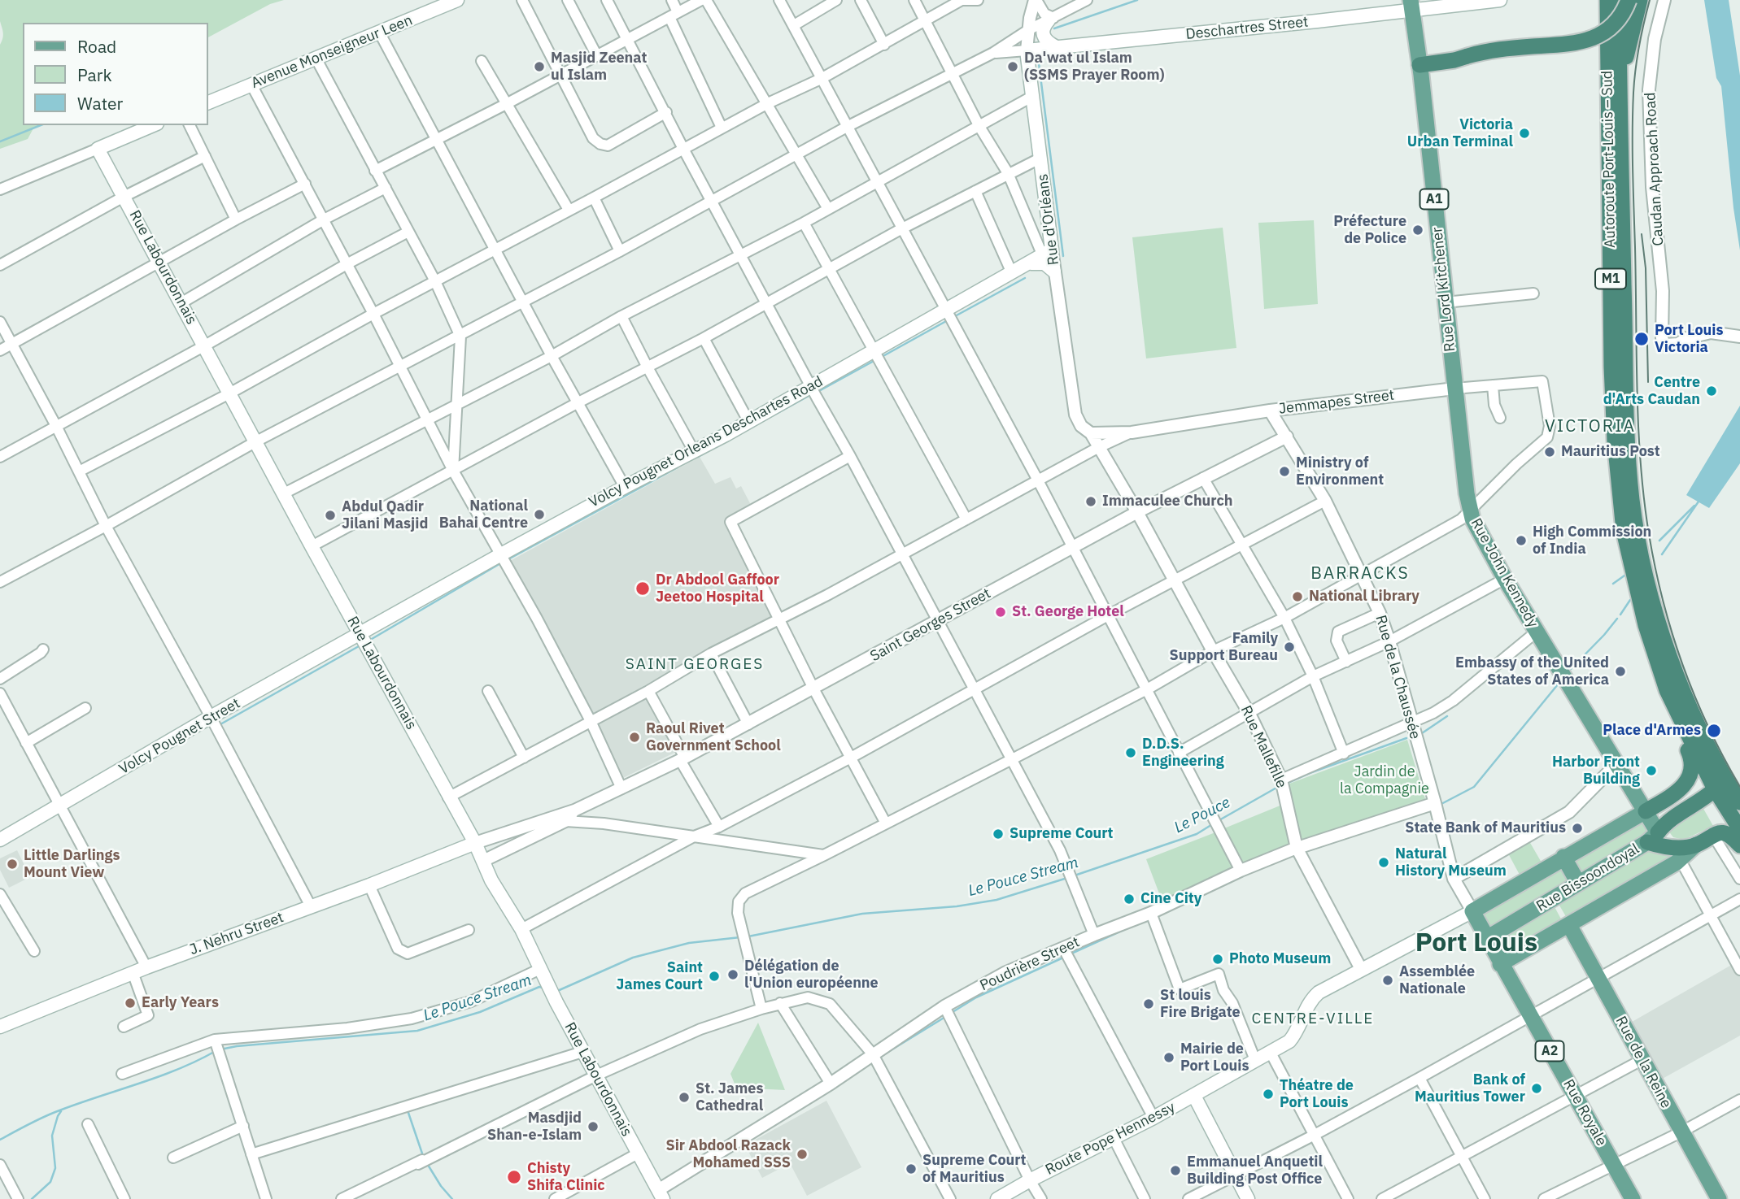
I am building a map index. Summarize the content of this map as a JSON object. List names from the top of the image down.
{
  "streets": {
    "highway": ["Autoroute Port-Louis – Sud", "M1"],
    "main road": [
      "Deschartres Street",
      "Avenue Monseigneur Leen",
      "A1",
      "Rue d'Orléans",
      "Rue Labourdonnais",
      "Rue Lord Kitchener",
      "Volcy Pougnet Orleans Deschartes Road",
      "Rue John Kennedy",
      "Volcy Pougnet Street",
      "Rue Bissoondoyal",
      "J. Nehru Street",
      "A2",
      "Rue de la Reine",
      "Rue Royale",
      "Route Pope Hennessy"
    ],
    "street": [
      "Caudan Approach Road",
      "Jemmapes Street",
      "Saint Georges Street",
      "Rue de la Chaussée",
      "Rue Mallefille",
      "Poudrière Street"
    ]
  },
  "crossings": [
    ["Deschartres Street", "Rue d'Orléans"],
    ["Deschartres Street", "Rue Lord Kitchener"],
    ["Autoroute Port-Louis – Sud", "M1"],
    ["A1", "Rue John Kennedy"],
    ["A1", "Rue Bissoondoyal"],
    ["Rue d'Orléans", "Jemmapes Street"],
    ["Rue d'Orléans", "Volcy Pougnet Orleans Deschartes Road"],
    ["Rue d'Orléans", "Saint Georges Street"],
    ["Rue d'Orléans", "Rue Mallefille"],
    ["Rue Labourdonnais", "Jemmapes Street"],
    ["Rue Labourdonnais", "Volcy Pougnet Orleans Deschartes Road"],
    ["Rue Labourdonnais", "Saint Georges Street"],
    ["Rue Labourdonnais", "Volcy Pougnet Street"],
    ["Rue Labourdonnais", "J. Nehru Street"],
    ["Rue Labourdonnais", "Poudrière Street"],
    ["Rue Lord Kitchener", "Jemmapes Street"],
    ["Rue Lord Kitchener", "Rue John Kennedy"],
    ["Jemmapes Street", "Rue John Kennedy"],
    ["Jemmapes Street", "Rue de la Chaussée"],
    ["Volcy Pougnet Orleans Deschartes Road", "Volcy Pougnet Street"],
    ["Saint Georges Street", "Rue de la Chaussée"],
    ["Saint Georges Street", "Rue Mallefille"],
    ["Saint Georges Street", "J. Nehru Street"],
    ["Rue de la Chaussée", "Poudrière Street"],
    ["Rue de la Chaussée", "Rue Royale"],
    ["Rue de la Chaussée", "Route Pope Hennessy"],
    ["Rue Mallefille", "Poudrière Street"],
    ["Rue Mallefille", "Route Pope Hennessy"],
    ["Rue Bissoondoyal", "Rue Royale"],
    ["Rue Royale", "Route Pope Hennessy"]
  ],
  "districts": [
    "VICTORIA",
    "BARRACKS",
    "SAINT GEORGES",
    "Port Louis",
    "CENTRE-VILLE"
  ],
  "water": ["Le Pouce", "Le Pouce Stream"],
  "parks": ["Jardin de la Compagnie"],
  "places": [
    "Masjid Zeenat ul Islam",
    "Da'wat ul Islam (SSMS Prayer Room)",
    "Victoria Urban Terminal",
    "Préfecture de Police",
    "Port Louis Victoria",
    "Centre d'Arts Caudan",
    "Mauritius Post",
    "Ministry of Environment",
    "Immaculee Church",
    "National Bahai Centre",
    "Abdul Qadir Jilani Masjid",
    "High Commission of India",
    "Dr Abdool Gaffoor Jeetoo Hospital",
    "National Library",
    "St. George Hotel",
    "Family Support Bureau",
    "Embassy of the United States of America",
    "Place d'Armes",
    "Raoul Rivet Government School",
    "D.D.S. Engineering",
    "Harbor Front Building",
    "State Bank of Mauritius",
    "Supreme Court",
    "Natural History Museum",
    "Little Darlings Mount View",
    "Cine City",
    "Photo Museum",
    "Délégation de l'Union européenne",
    "Saint James Court",
    "Assemblée Nationale",
    "Early Years",
    "St louis Fire Brigate",
    "Mairie de Port Louis",
    "Bank of Mauritius Tower",
    "Théatre de Port Louis",
    "St. James Cathedral",
    "Masdjid Shan-e-Islam",
    "Sir Abdool Razack Mohamed SSS",
    "Supreme Court of Mauritius",
    "Emmanuel Anquetil Building Post Office",
    "Chisty Shifa Clinic"
  ],
  "legend": ["Road", "Park", "Water"]
}
